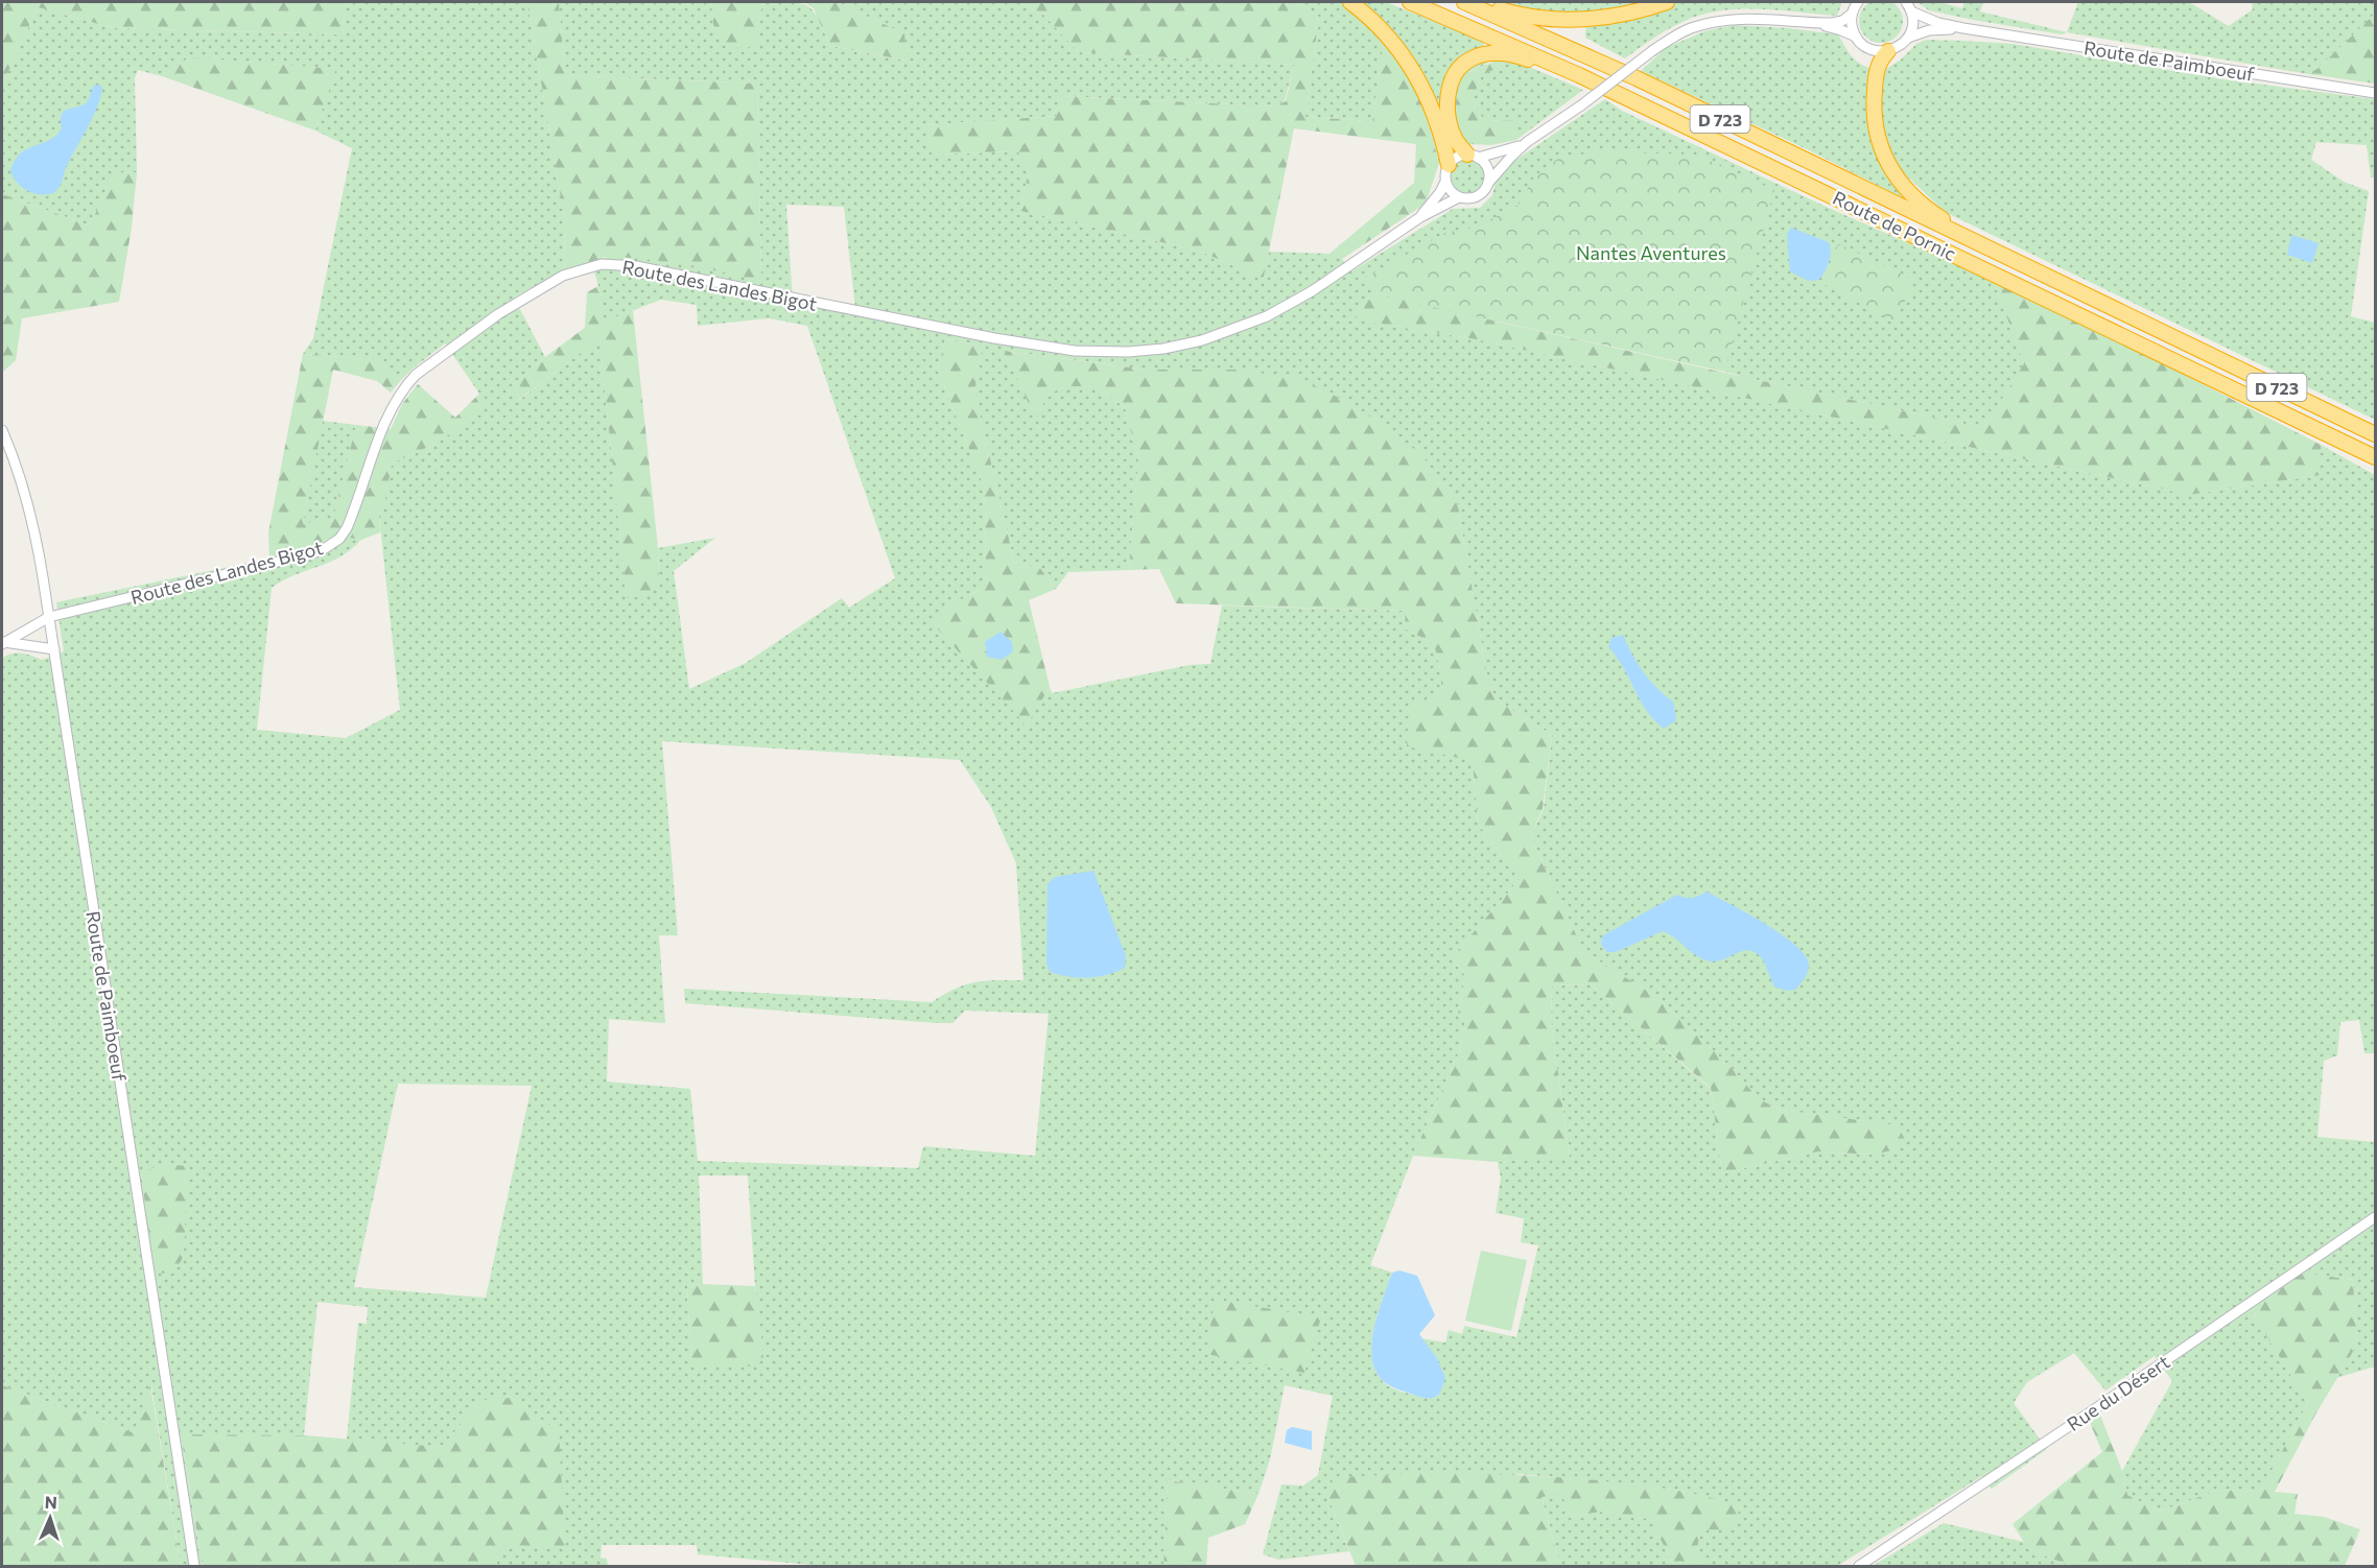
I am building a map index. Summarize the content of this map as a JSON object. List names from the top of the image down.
{
  "streets": {
    "highway": ["D 723", "Route de Pornic"],
    "street": ["Route de Paimboeuf", "Route des Landes Bigot", "Rue du Désert"]
  },
  "crossings": [
    ["Route de Paimboeuf", "Route des Landes Bigot"]
  ],
  "parks": ["Nantes Aventures"],
  "north": "top"
}
